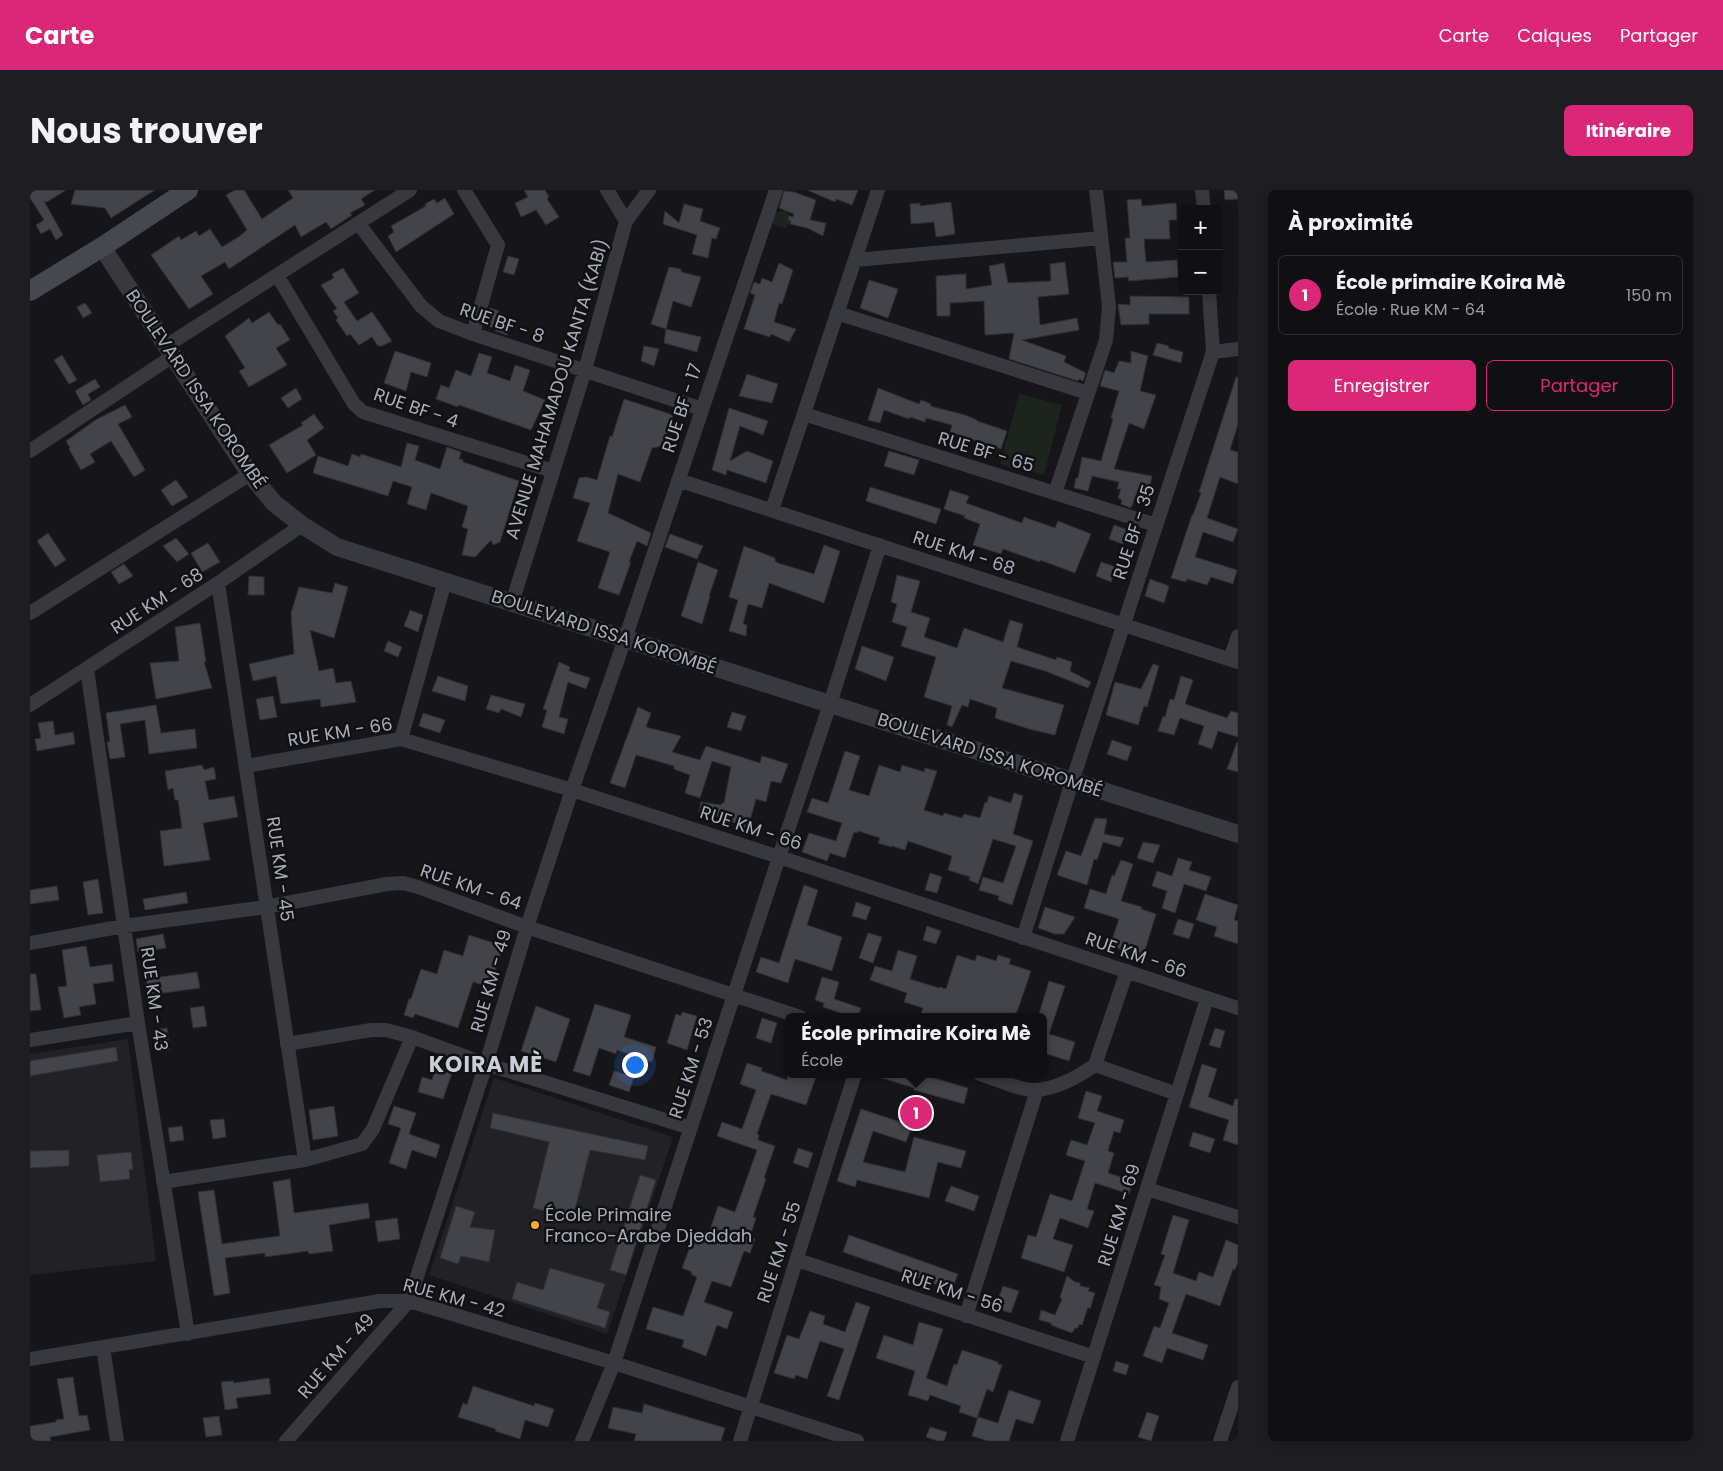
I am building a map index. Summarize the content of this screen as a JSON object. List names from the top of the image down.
{
  "streets": {
    "street": [
      "RUE BF - 8",
      "BOULEVARD ISSA KOROMBÉ",
      "AVENUE MAHAMADOU KANTA (KABI)",
      "RUE BF - 4",
      "RUE BF - 17",
      "RUE BF - 65",
      "RUE BF - 35",
      "RUE KM - 68",
      "RUE KM - 66",
      "RUE KM - 45",
      "RUE KM - 64",
      "RUE KM - 49",
      "RUE KM - 43",
      "RUE KM - 53",
      "RUE KM - 69",
      "RUE KM - 55",
      "RUE KM - 56",
      "RUE KM - 42"
    ]
  },
  "crossings": [
    ["RUE BF - 8", "AVENUE MAHAMADOU KANTA (KABI)"],
    ["RUE BF - 8", "RUE BF - 17"],
    ["BOULEVARD ISSA KOROMBÉ", "AVENUE MAHAMADOU KANTA (KABI)"],
    ["BOULEVARD ISSA KOROMBÉ", "RUE BF - 17"],
    ["BOULEVARD ISSA KOROMBÉ", "RUE BF - 35"],
    ["BOULEVARD ISSA KOROMBÉ", "RUE KM - 68"],
    ["BOULEVARD ISSA KOROMBÉ", "RUE KM - 49"],
    ["BOULEVARD ISSA KOROMBÉ", "RUE KM - 53"],
    ["AVENUE MAHAMADOU KANTA (KABI)", "RUE BF - 4"],
    ["RUE BF - 17", "RUE KM - 68"],
    ["RUE BF - 17", "RUE KM - 49"],
    ["RUE BF - 65", "RUE BF - 35"],
    ["RUE BF - 35", "RUE KM - 68"],
    ["RUE BF - 35", "RUE KM - 66"],
    ["RUE KM - 68", "RUE KM - 45"],
    ["RUE KM - 68", "RUE KM - 43"],
    ["RUE KM - 68", "RUE KM - 53"],
    ["RUE KM - 66", "RUE KM - 45"],
    ["RUE KM - 66", "RUE KM - 49"],
    ["RUE KM - 66", "RUE KM - 53"],
    ["RUE KM - 66", "RUE KM - 69"],
    ["RUE KM - 45", "RUE KM - 64"],
    ["RUE KM - 64", "RUE KM - 49"],
    ["RUE KM - 64", "RUE KM - 43"],
    ["RUE KM - 64", "RUE KM - 53"],
    ["RUE KM - 49", "RUE KM - 42"],
    ["RUE KM - 43", "RUE KM - 42"],
    ["RUE KM - 53", "RUE KM - 42"],
    ["RUE KM - 69", "RUE KM - 56"],
    ["RUE KM - 55", "RUE KM - 56"],
    ["RUE KM - 55", "RUE KM - 42"]
  ],
  "districts": ["KOIRA MÈ"],
  "places": ["École Primaire Franco-Arabe Djeddah"],
  "page": {
    "header": "Carte",
    "nav": ["Carte", "Calques", "Partager"],
    "title": "Nous trouver",
    "buttons": [
      "Itinéraire",
      ["Enregistrer", "Partager"]
    ],
    "heading": "À proximité",
    "map_buttons": ["+", "−"],
    "list": [
      {
        "mark": "1",
        "name": "École primaire Koira Mè",
        "note": "École · Rue KM - 64",
        "value": "150 m"
      }
    ],
    "popup": ["École primaire Koira Mè", "École"],
    "pins": "1"
  }
}
